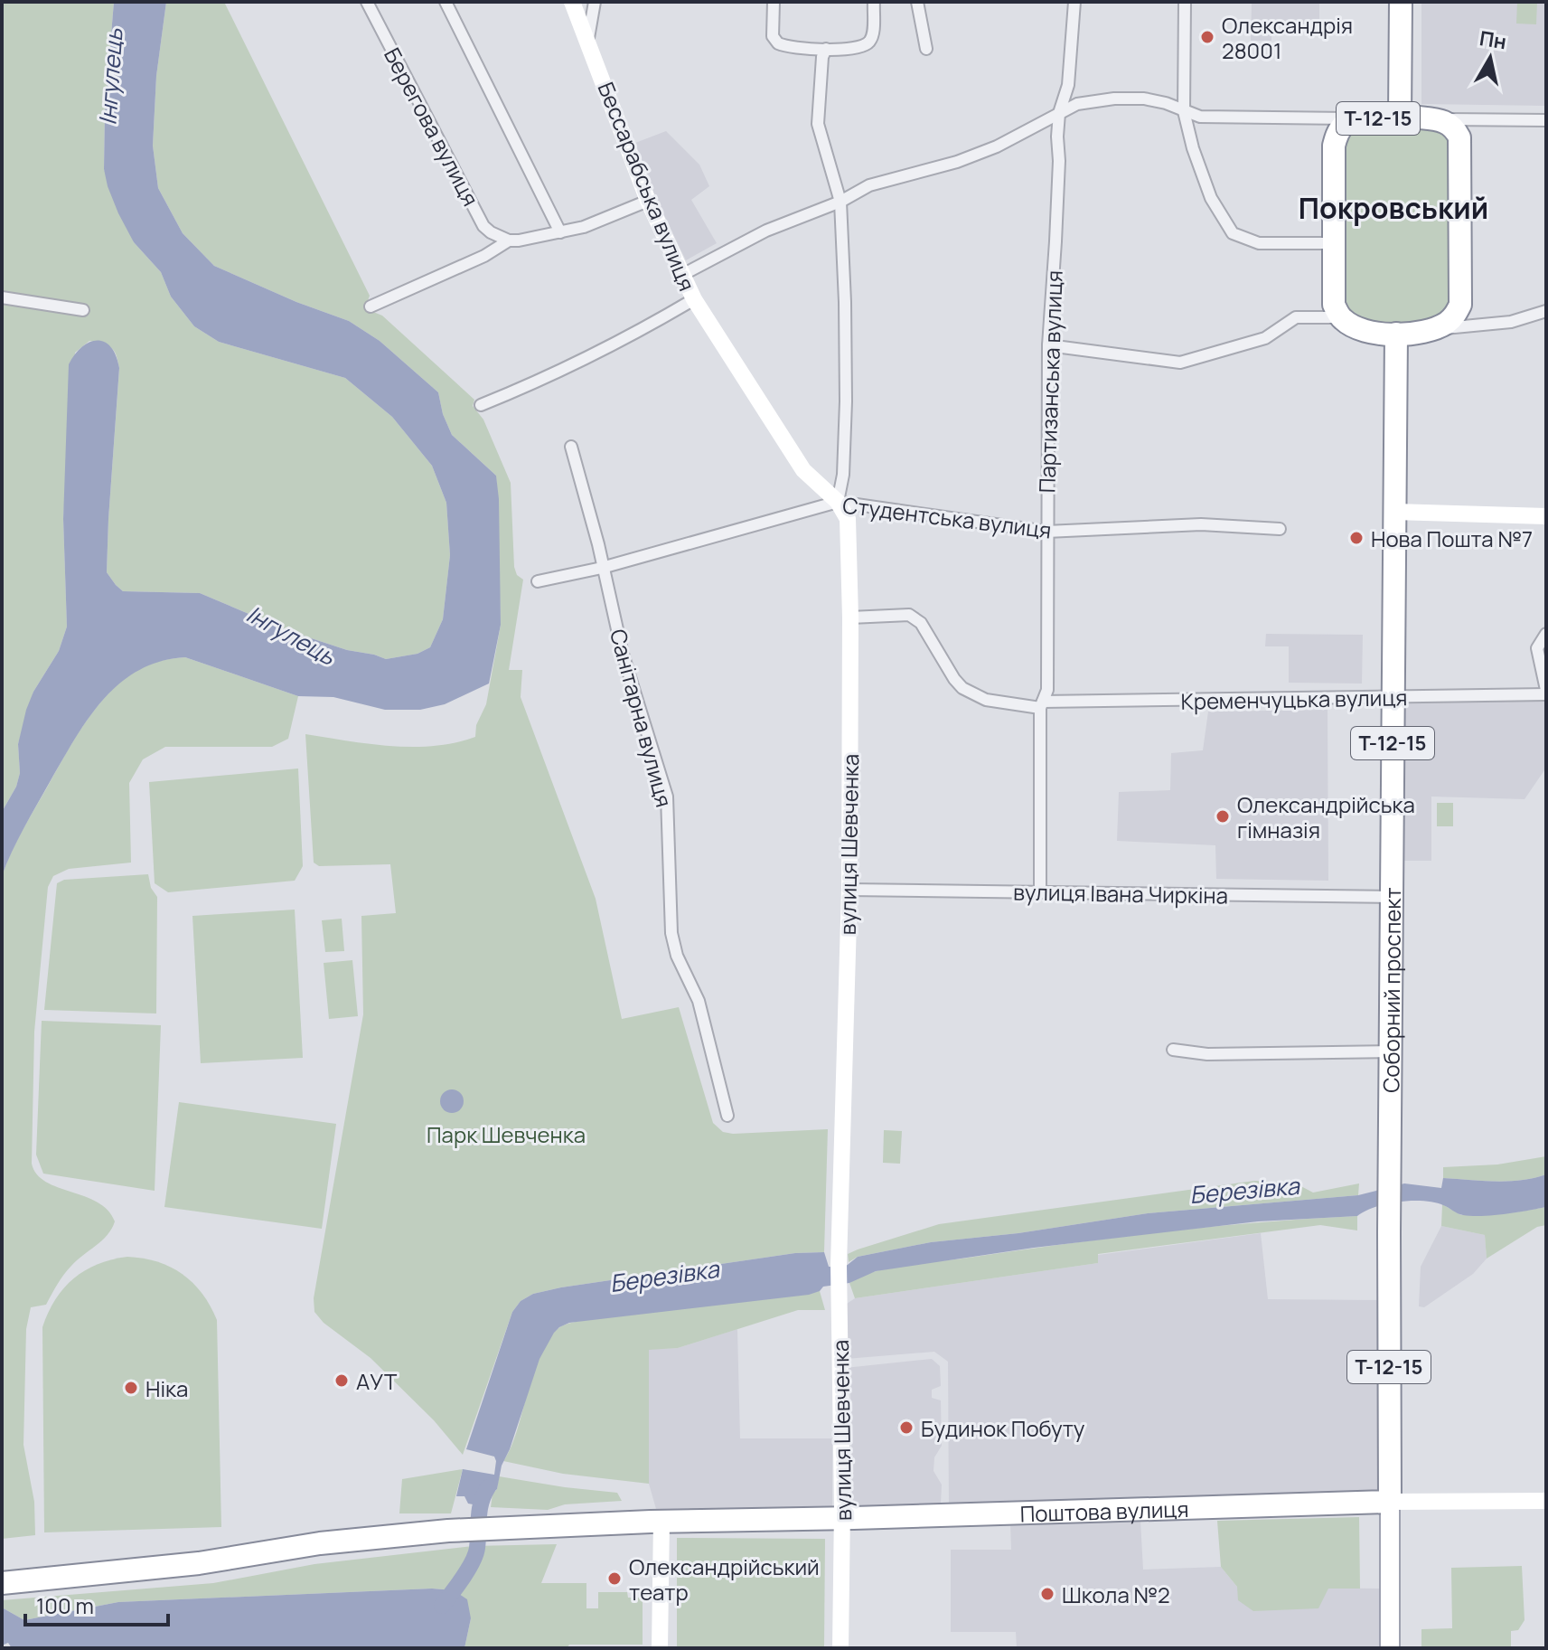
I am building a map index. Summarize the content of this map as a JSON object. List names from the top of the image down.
{
  "streets": {
    "highway": ["Т-12-15", "Соборний проспект", "Поштова вулиця"],
    "main road": ["Бессарабська вулиця", "вулиця Шевченка"],
    "street": [
      "Берегова вулиця",
      "Партизанська вулиця",
      "Студентська вулиця",
      "Кременчуцька вулиця",
      "Санітарна вулиця",
      "вулиця Івана Чиркіна"
    ]
  },
  "crossings": [
    ["Бессарабська вулиця", "Студентська вулиця"],
    ["Бессарабська вулиця", "вулиця Шевченка"],
    ["Партизанська вулиця", "Студентська вулиця"],
    ["Партизанська вулиця", "Кременчуцька вулиця"],
    ["Партизанська вулиця", "вулиця Івана Чиркіна"],
    ["Студентська вулиця", "Санітарна вулиця"],
    ["Студентська вулиця", "вулиця Шевченка"],
    ["Кременчуцька вулиця", "вулиця Шевченка"],
    ["Кременчуцька вулиця", "Соборний проспект"],
    ["вулиця Шевченка", "вулиця Івана Чиркіна"],
    ["вулиця Шевченка", "Поштова вулиця"],
    ["вулиця Івана Чиркіна", "Соборний проспект"],
    ["Соборний проспект", "Поштова вулиця"]
  ],
  "districts": ["Покровський"],
  "water": ["Інгулець", "Березівка"],
  "parks": ["Парк Шевченка"],
  "places": [
    "Олександрія 28001",
    "Нова Пошта №7",
    "Олександрійська гімназія",
    "АУТ",
    "Ніка",
    "Будинок Побуту",
    "Олександрійський театр",
    "Школа №2"
  ],
  "scale_bar": "100 m",
  "north": "top"
}
